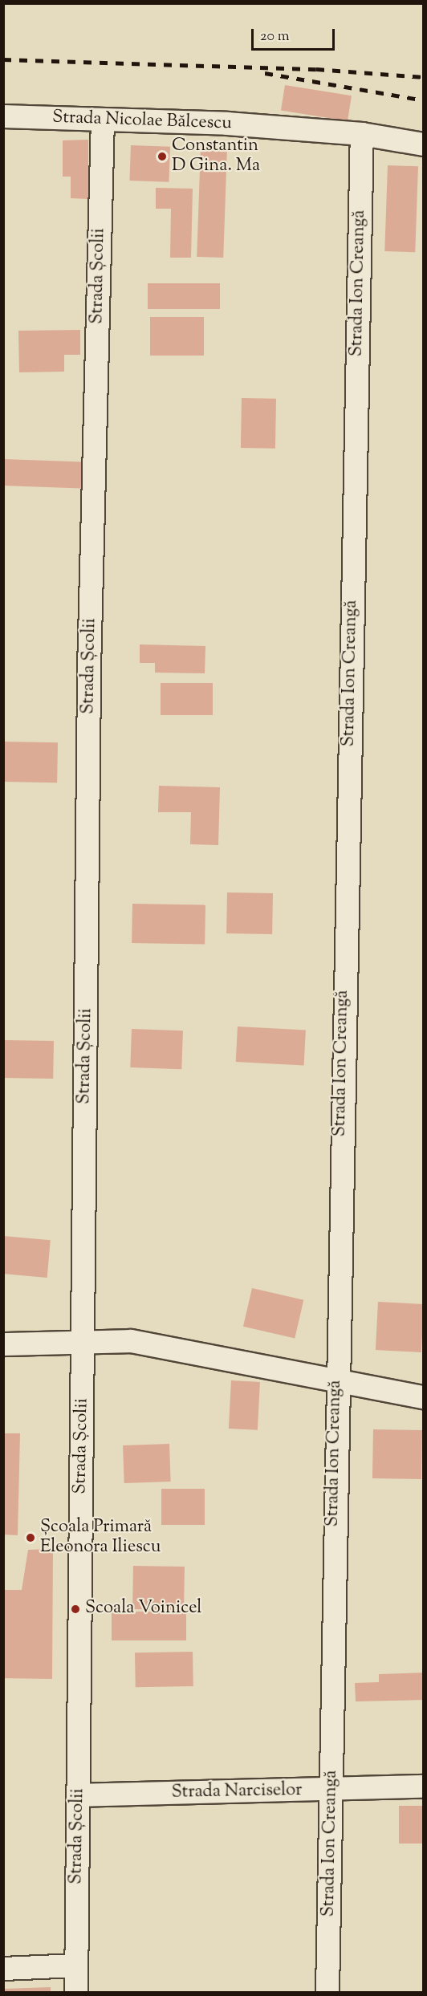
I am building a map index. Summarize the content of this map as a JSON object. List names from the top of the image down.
{
  "streets": {
    "street": [
      "Strada Nicolae Bălcescu",
      "Strada Școlii",
      "Strada Ion Creangă",
      "Strada Narciselor"
    ]
  },
  "crossings": [
    ["Strada Nicolae Bălcescu", "Strada Școlii"],
    ["Strada Nicolae Bălcescu", "Strada Ion Creangă"],
    ["Strada Școlii", "Strada Narciselor"],
    ["Strada Ion Creangă", "Strada Narciselor"]
  ],
  "places": ["Constantin D Gina. Ma", "Școala Primară Eleonora Iliescu", "Scoala Voinicel"],
  "scale_bar": "20 m"
}
